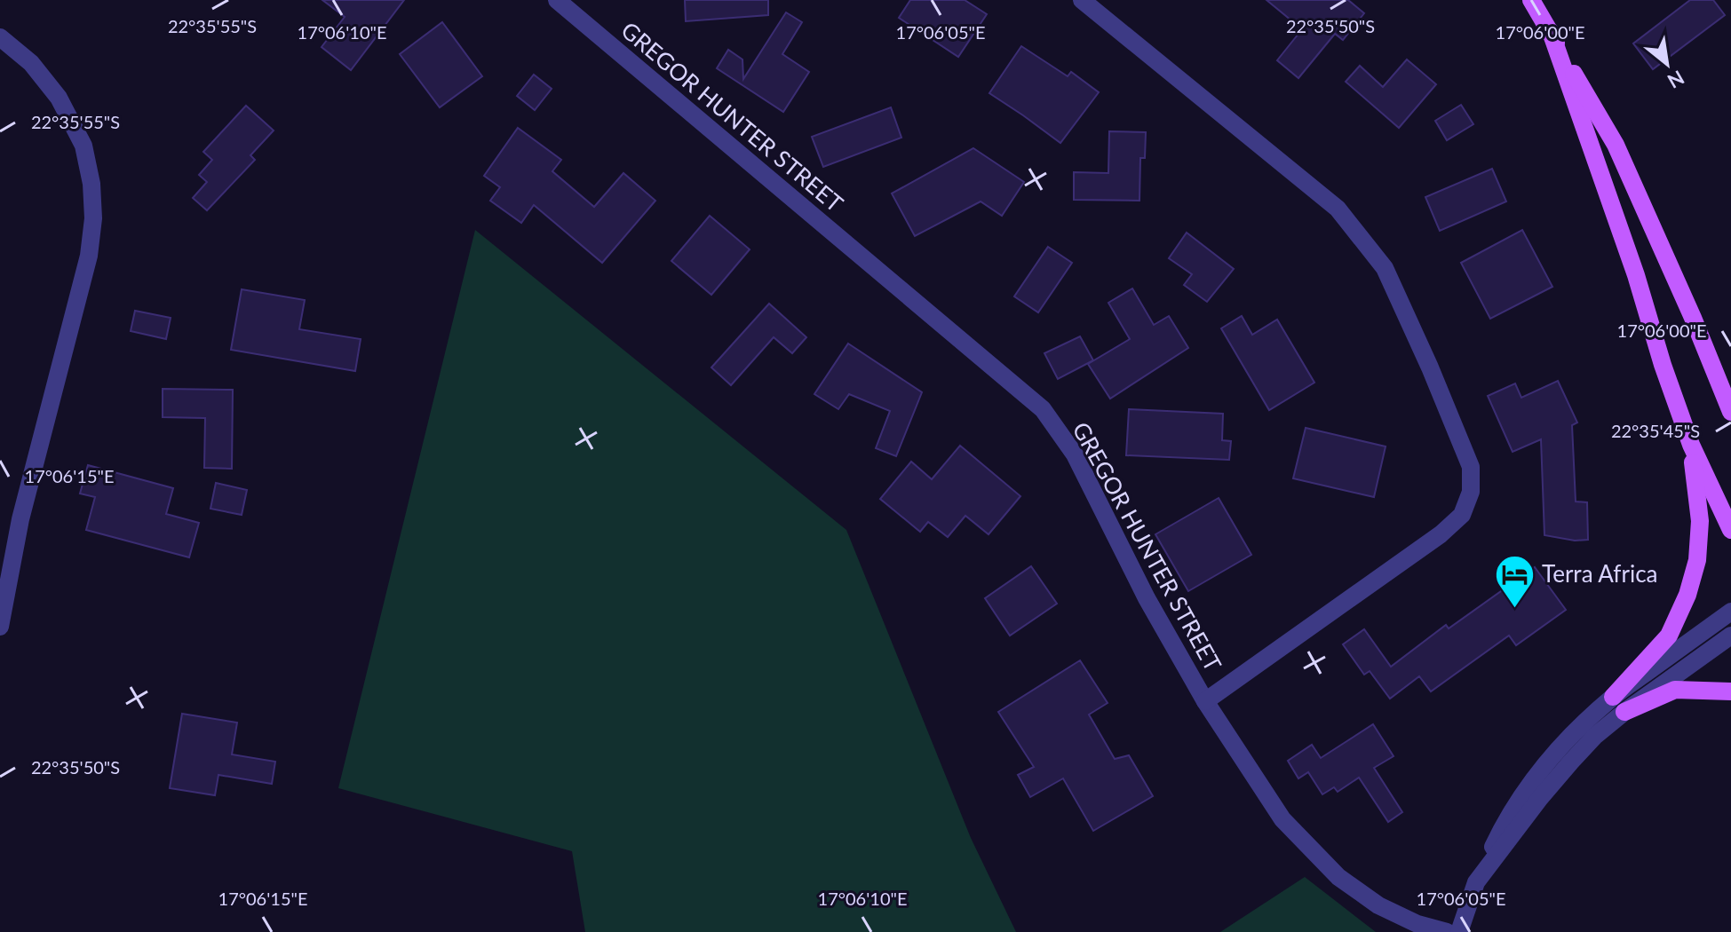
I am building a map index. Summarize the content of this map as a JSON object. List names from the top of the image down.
{
  "streets": {
    "street": ["GREGOR HUNTER STREET"]
  },
  "places": {
    "hotel": ["Terra Africa"]
  },
  "north": "bottom right",
  "coordinates": [
    "22°35'55\"S",
    "22°35'50\"S",
    "17°06'10\"E",
    "17°06'05\"E",
    "17°06'00\"E",
    "22°35'45\"S",
    "17°06'15\"E"
  ]
}
